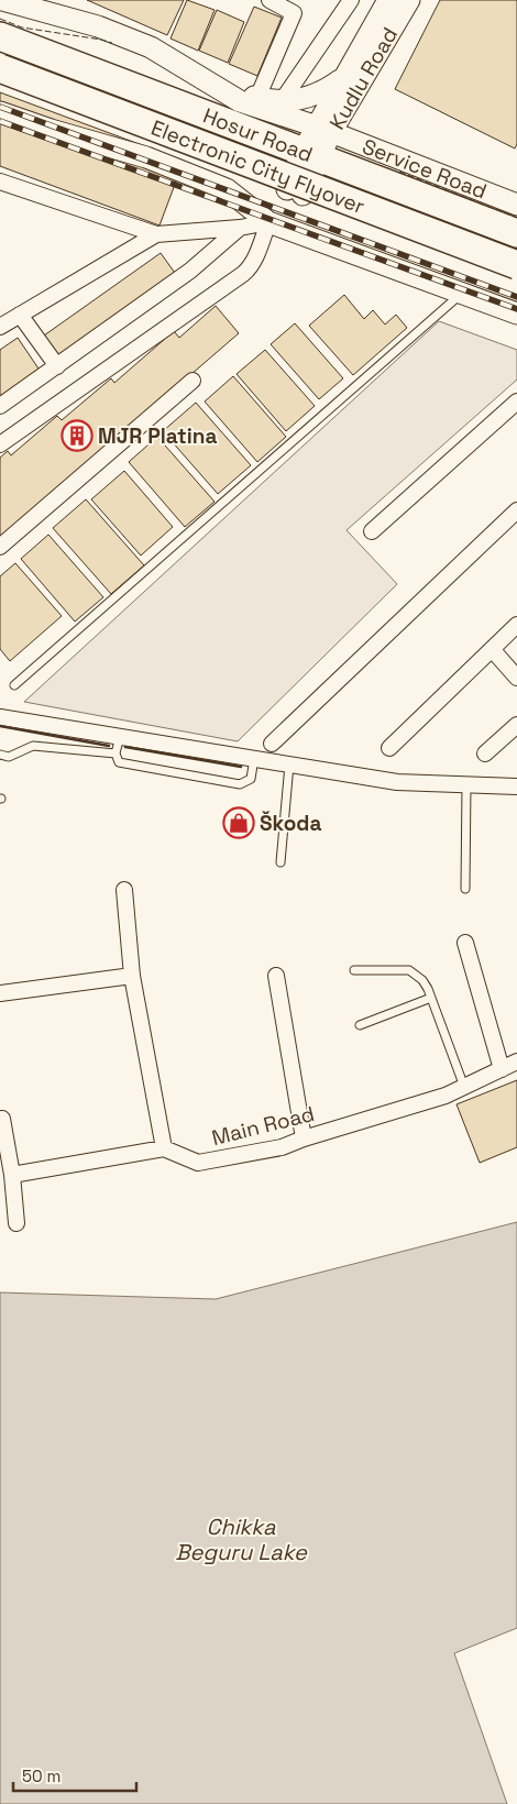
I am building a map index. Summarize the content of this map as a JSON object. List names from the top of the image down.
{
  "streets": {
    "highway": ["Hosur Road", "Electronic City Flyover"],
    "street": ["Kudlu Road", "Service Road", "Main Road"]
  },
  "crossings": [
    ["Kudlu Road", "Hosur Road"],
    ["Kudlu Road", "Service Road"]
  ],
  "water": ["Chikka Beguru Lake"],
  "places": {
    "building": ["MJR Platina"],
    "shop": ["Škoda"]
  },
  "scale_bar": "50 m"
}
